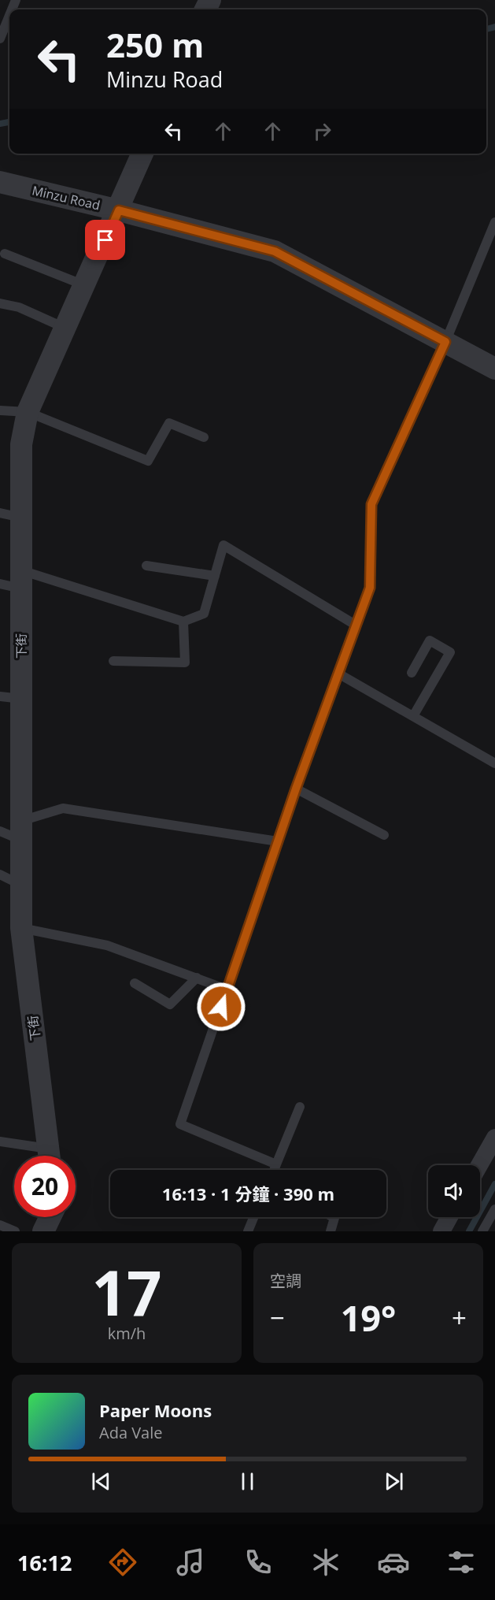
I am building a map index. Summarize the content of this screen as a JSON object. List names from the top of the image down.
{
  "streets": {
    "street": ["Minzu Road", "下街"]
  },
  "crossings": [
    ["Minzu Road", "下街"]
  ],
  "page": {
    "turn": ["250 m", "Minzu Road"],
    "limit": "20",
    "trip": "16:13 · 1 分鐘 · 390 m",
    "tile": [
      ["17", "km/h"],
      "空調"
    ],
    "heat": ["−", "19°", "+"],
    "song": ["Paper Moons", "Ada Vale"],
    "tabs": "16:12"
  }
}
